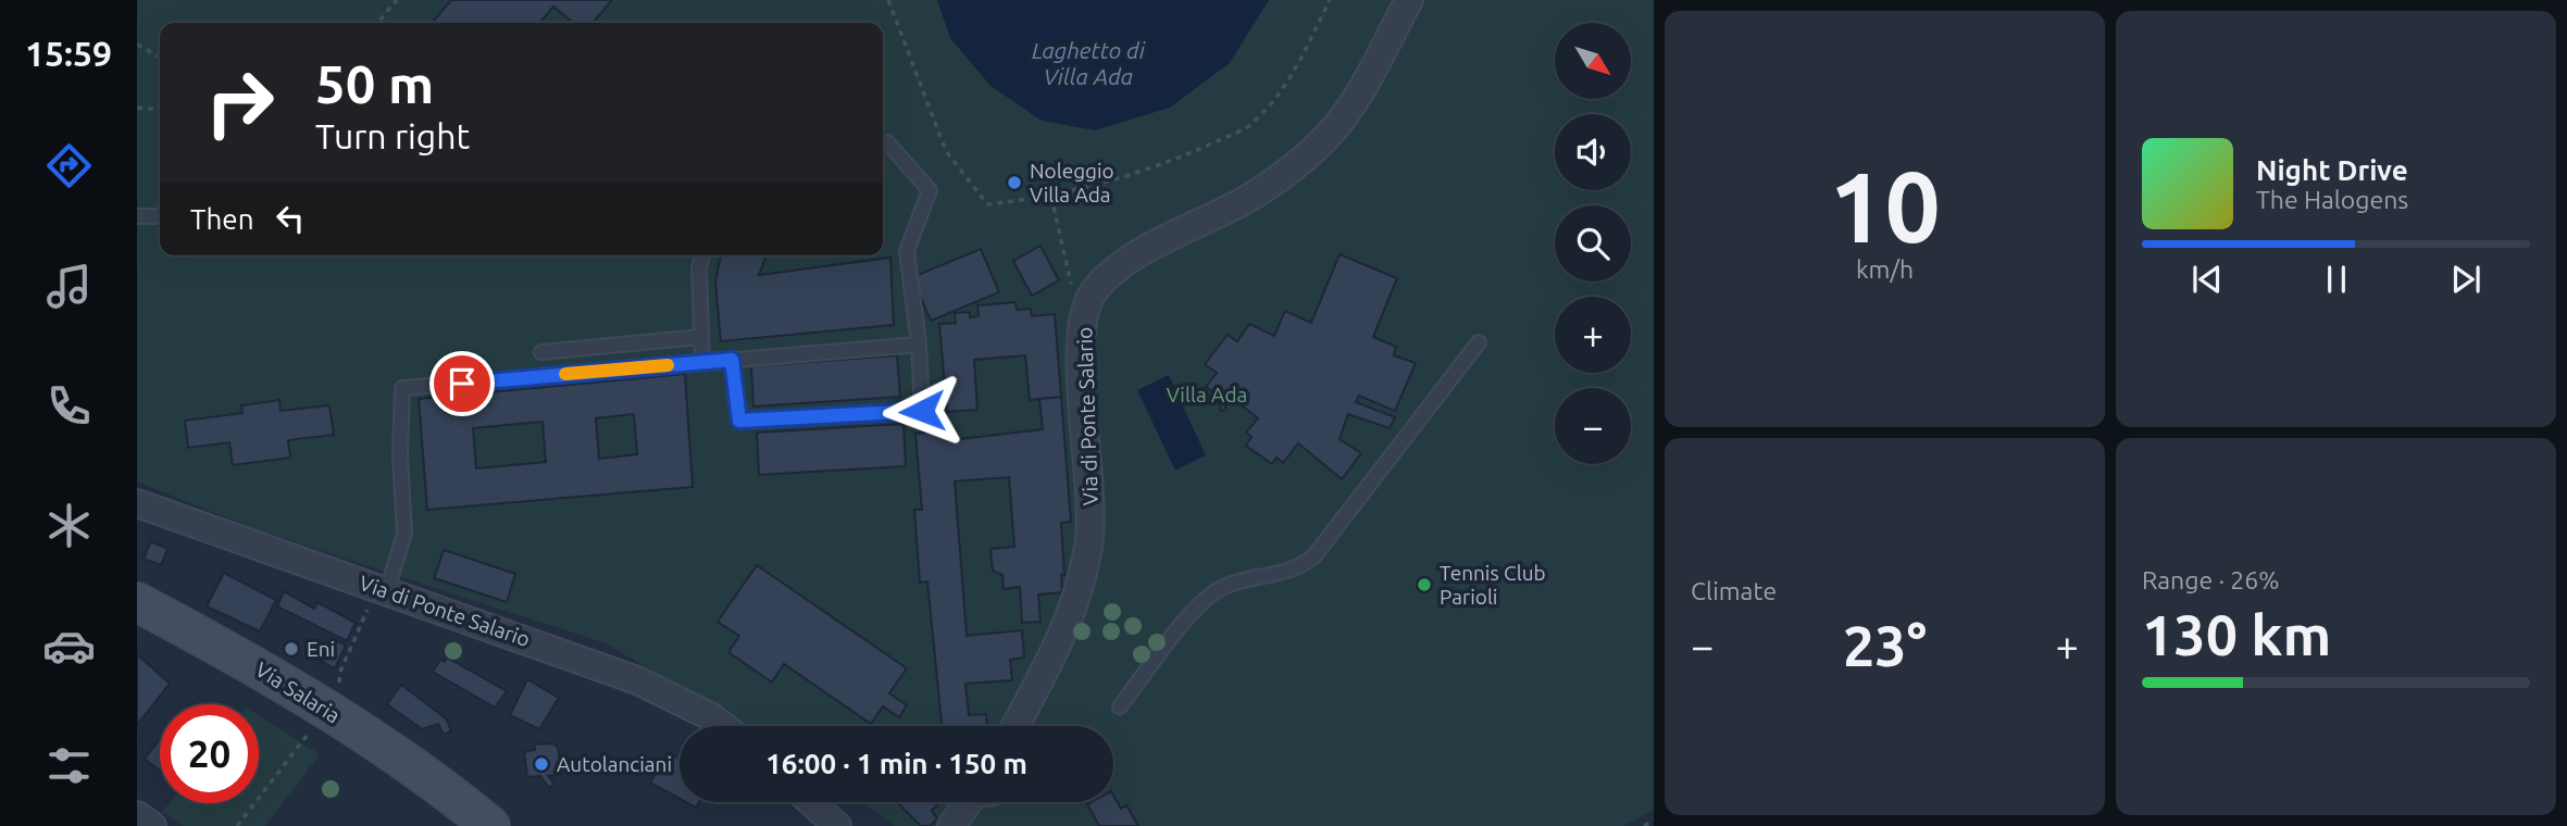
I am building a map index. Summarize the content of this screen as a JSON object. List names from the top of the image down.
{
  "streets": {
    "main road": ["Via Salaria"],
    "street": ["Via di Ponte Salario"]
  },
  "water": ["Laghetto di Villa Ada"],
  "parks": ["Villa Ada"],
  "places": [
    "Noleggio Villa Ada",
    "Tennis Club Parioli",
    "Eni",
    "Autolanciani"
  ],
  "north": "bottom right",
  "page": {
    "tabs": "15:59",
    "tile": [
      ["10", "km/h"],
      "Climate",
      ["Range · 26%", "130 km"]
    ],
    "map_buttons": ["+", "−"],
    "turn": ["50 m", "Turn right"],
    "song": ["Night Drive", "The Halogens"],
    "then": "Then",
    "heat": ["−", "23°", "+"],
    "limit": "20",
    "trip": "16:00 · 1 min · 150 m"
  }
}
